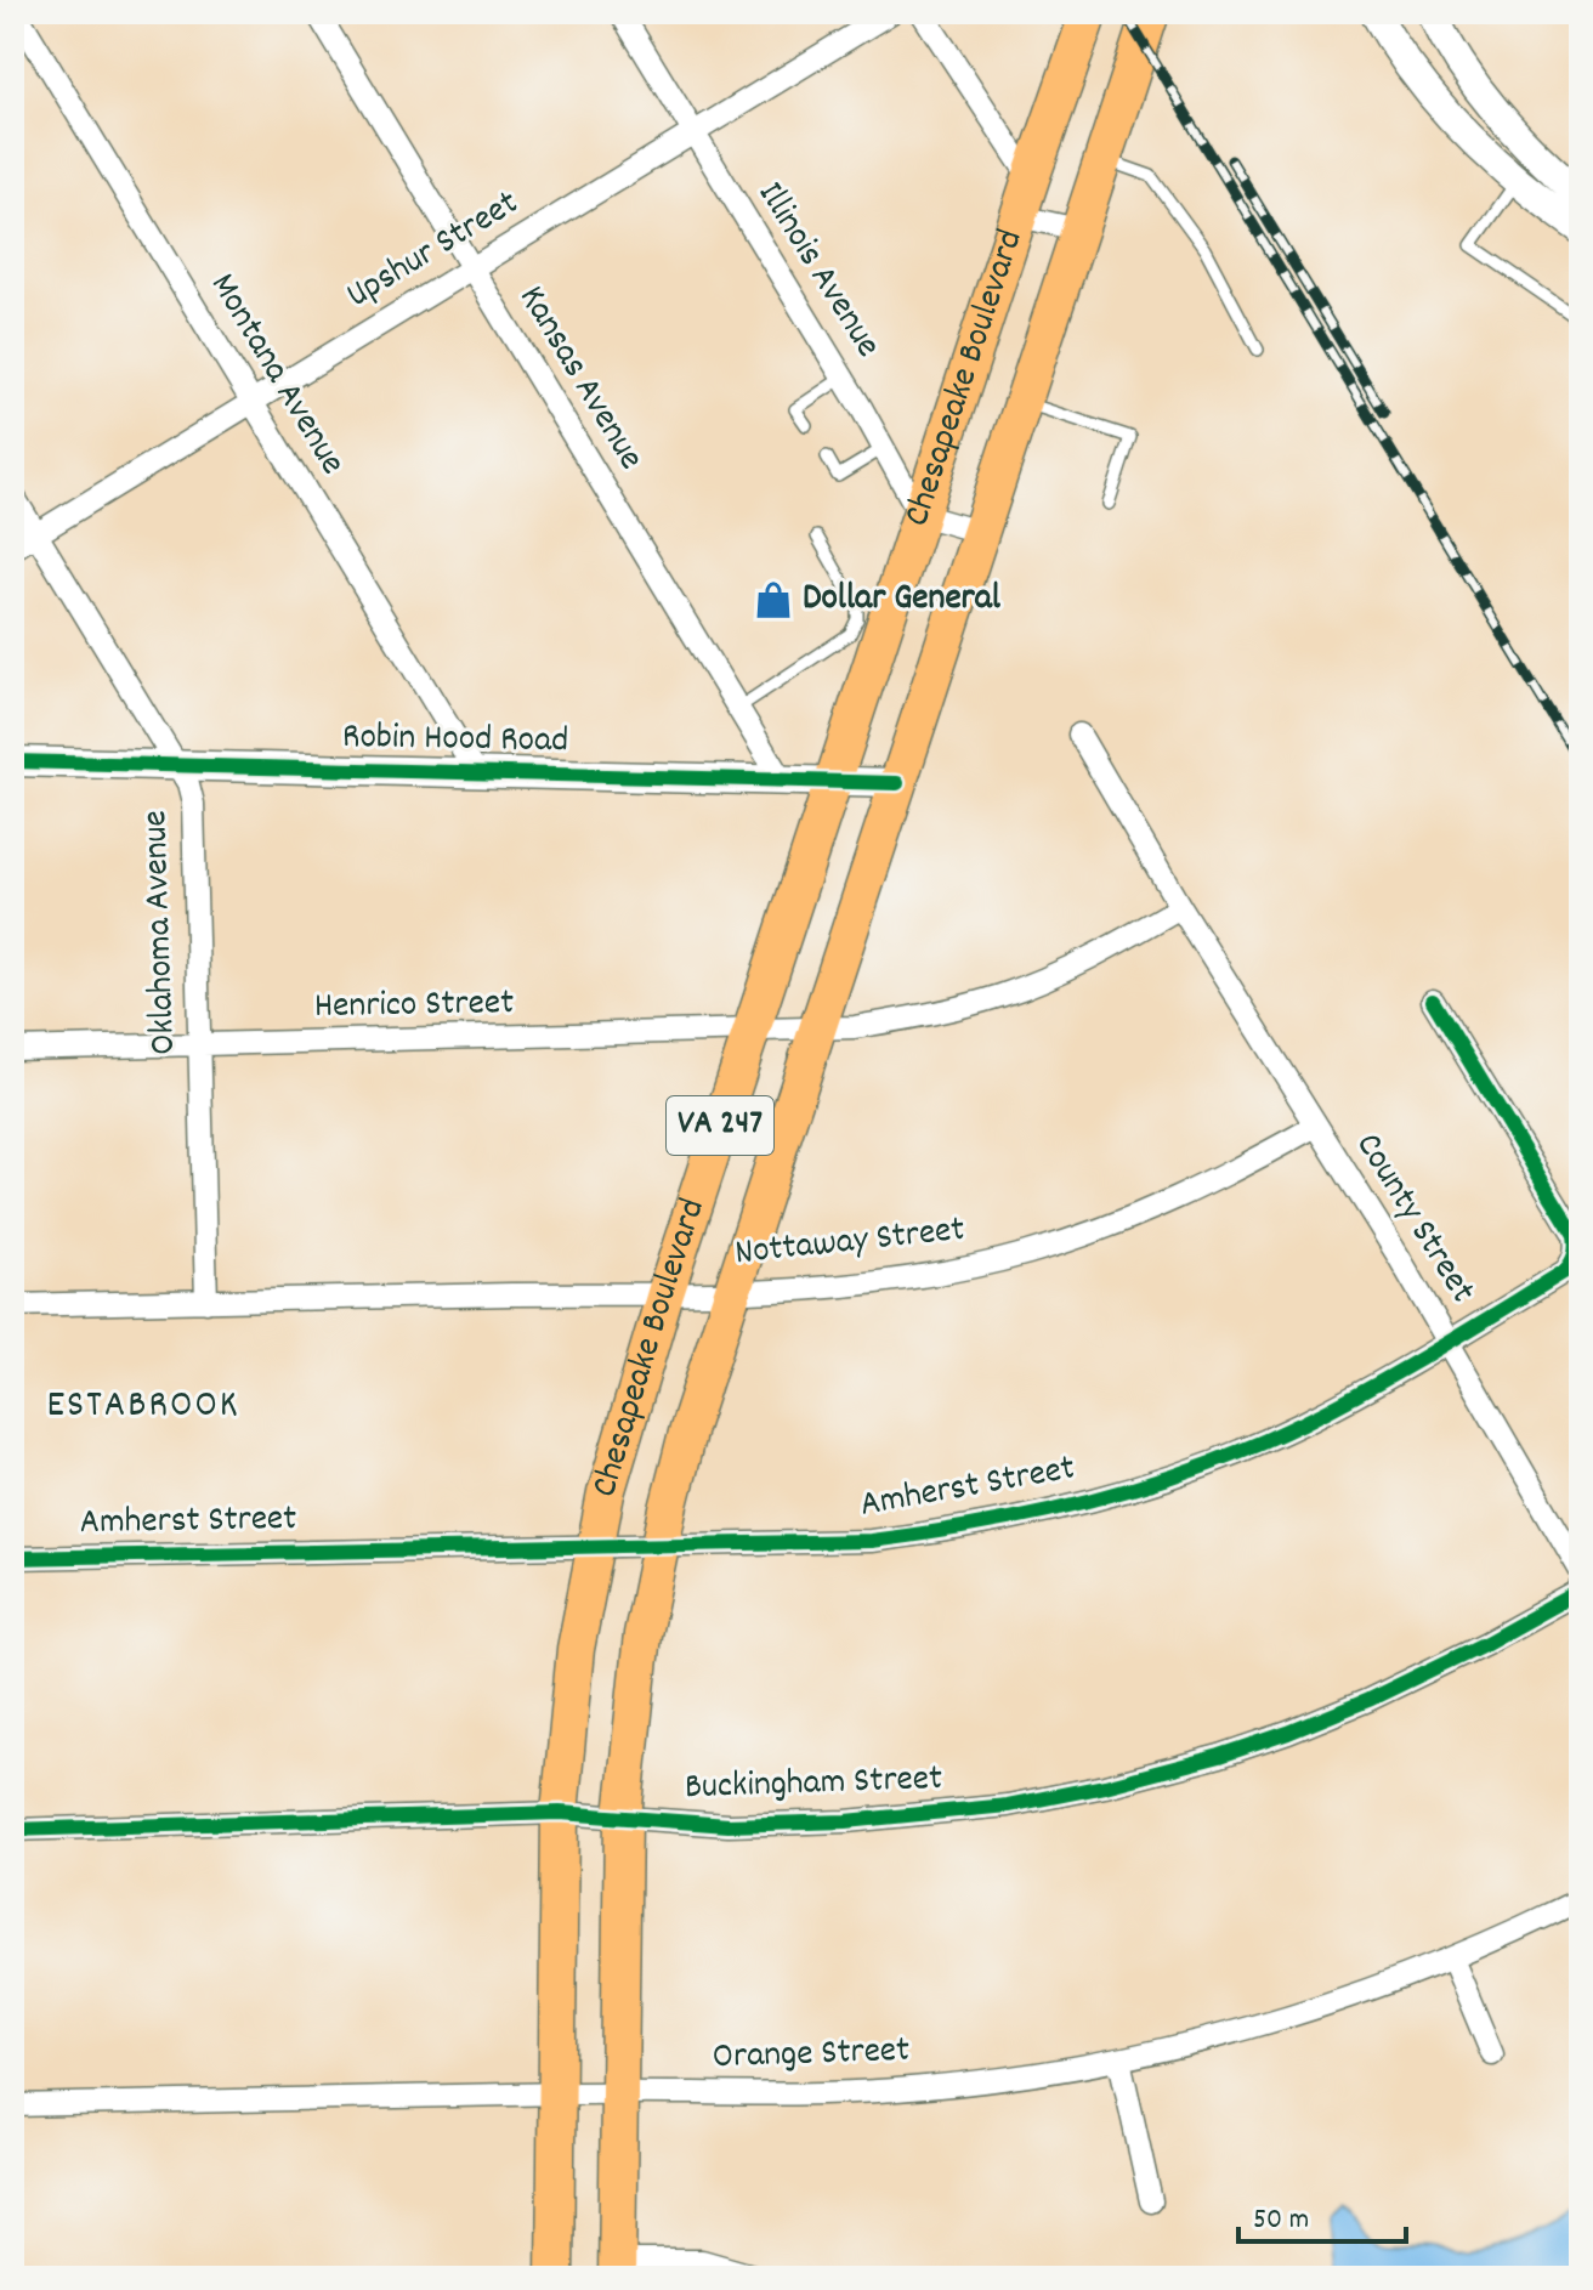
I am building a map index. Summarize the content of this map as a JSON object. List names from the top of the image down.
{
  "streets": {
    "main road": ["Chesapeake Boulevard", "VA 247"],
    "street": [
      "Upshur Street",
      "Illinois Avenue",
      "Montana Avenue",
      "Kansas Avenue",
      "Robin Hood Road",
      "Oklahoma Avenue",
      "Henrico Street",
      "County Street",
      "Nottaway Street",
      "Amherst Street",
      "Buckingham Street",
      "Orange Street"
    ]
  },
  "crossings": [
    ["Upshur Street", "Illinois Avenue"],
    ["Upshur Street", "Montana Avenue"],
    ["Upshur Street", "Kansas Avenue"],
    ["Upshur Street", "Oklahoma Avenue"],
    ["Illinois Avenue", "Chesapeake Boulevard"],
    ["Montana Avenue", "Robin Hood Road"],
    ["Kansas Avenue", "Robin Hood Road"],
    ["Chesapeake Boulevard", "Robin Hood Road"],
    ["Chesapeake Boulevard", "Henrico Street"],
    ["Chesapeake Boulevard", "Nottaway Street"],
    ["Chesapeake Boulevard", "Amherst Street"],
    ["Chesapeake Boulevard", "Buckingham Street"],
    ["Chesapeake Boulevard", "Orange Street"],
    ["Robin Hood Road", "Oklahoma Avenue"],
    ["Oklahoma Avenue", "Henrico Street"],
    ["Oklahoma Avenue", "Nottaway Street"],
    ["County Street", "Nottaway Street"],
    ["County Street", "Amherst Street"],
    ["County Street", "Buckingham Street"]
  ],
  "districts": ["ESTABROOK"],
  "places": {
    "shop": ["Dollar General"]
  },
  "scale_bar": "50 m"
}
